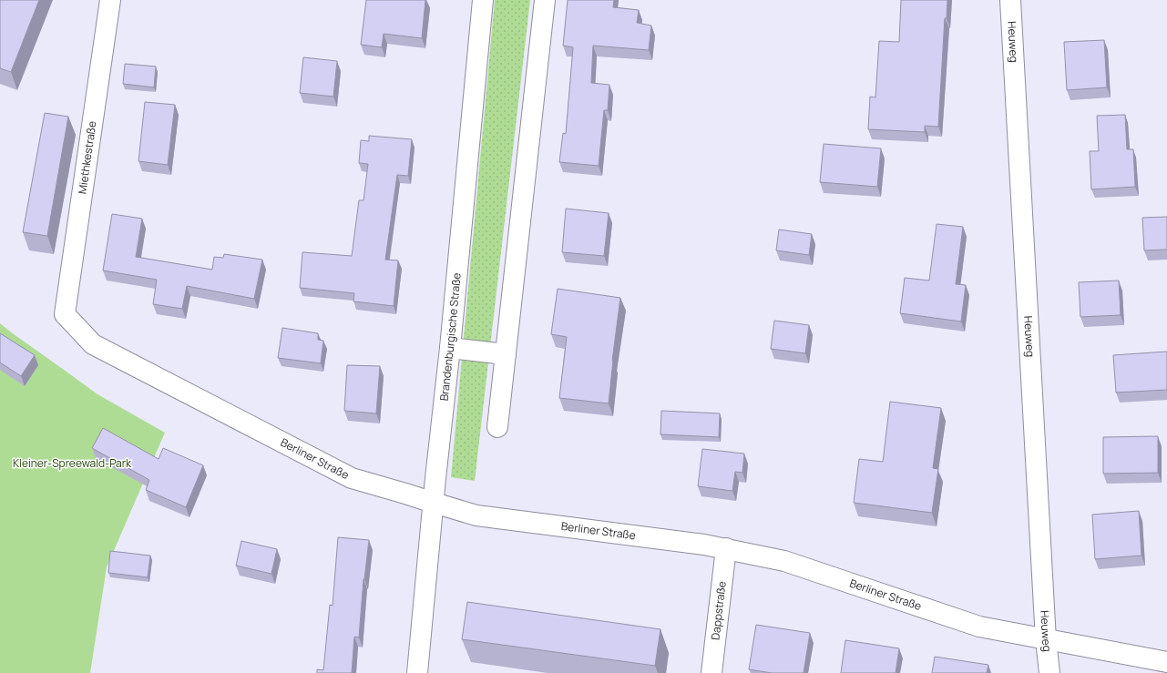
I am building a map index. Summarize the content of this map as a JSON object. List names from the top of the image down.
{
  "streets": {
    "street": [
      "Heuweg",
      "Miethkestraße",
      "Brandenburgische Straße",
      "Berliner Straße",
      "Dappstraße"
    ]
  },
  "crossings": [
    ["Heuweg", "Berliner Straße"],
    ["Miethkestraße", "Berliner Straße"],
    ["Brandenburgische Straße", "Berliner Straße"],
    ["Berliner Straße", "Dappstraße"]
  ],
  "parks": ["Kleiner-Spreewald-Park"]
}
